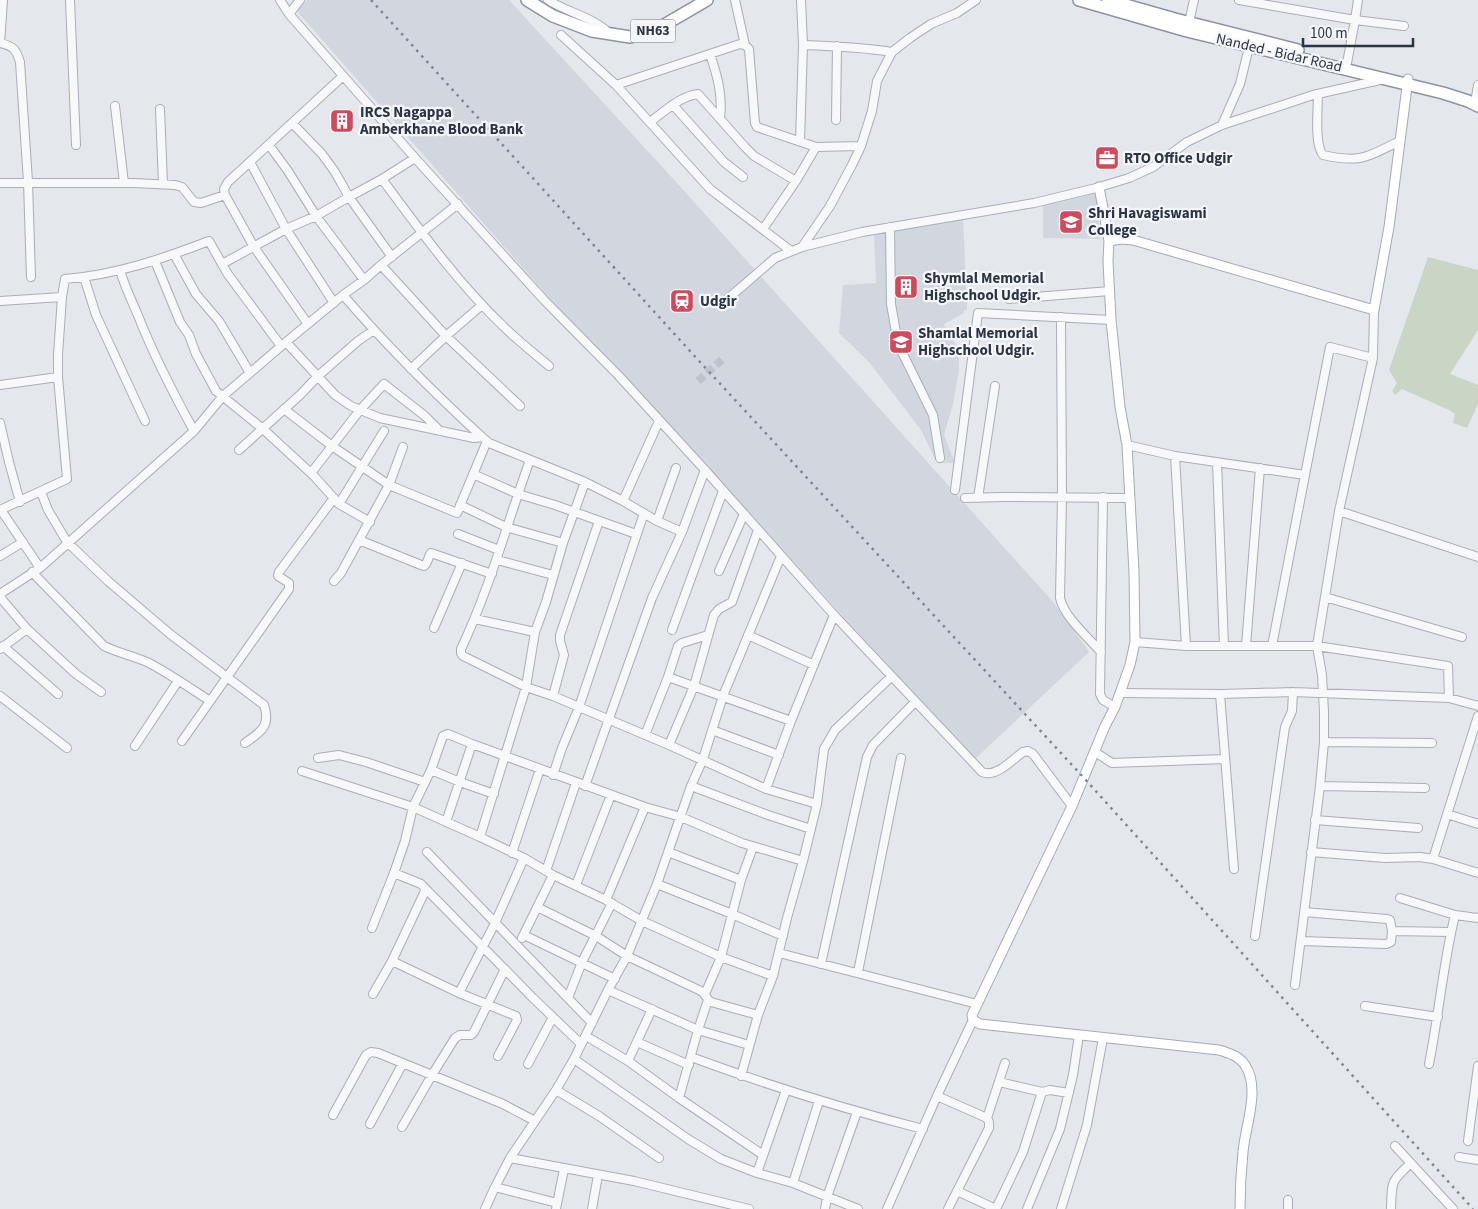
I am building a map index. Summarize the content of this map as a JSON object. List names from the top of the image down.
{
  "streets": {
    "highway": ["NH63", "Nanded - Bidar Road"]
  },
  "places": {
    "building": ["IRCS Nagappa Amberkhane Blood Bank", "Shymlal Memorial Highschool Udgir."],
    "office": ["RTO Office Udgir"],
    "school or university": ["Shri Havagiswami College", "Shamlal Memorial Highschool Udgir."],
    "station": ["Udgir"]
  },
  "scale_bar": "100 m"
}
